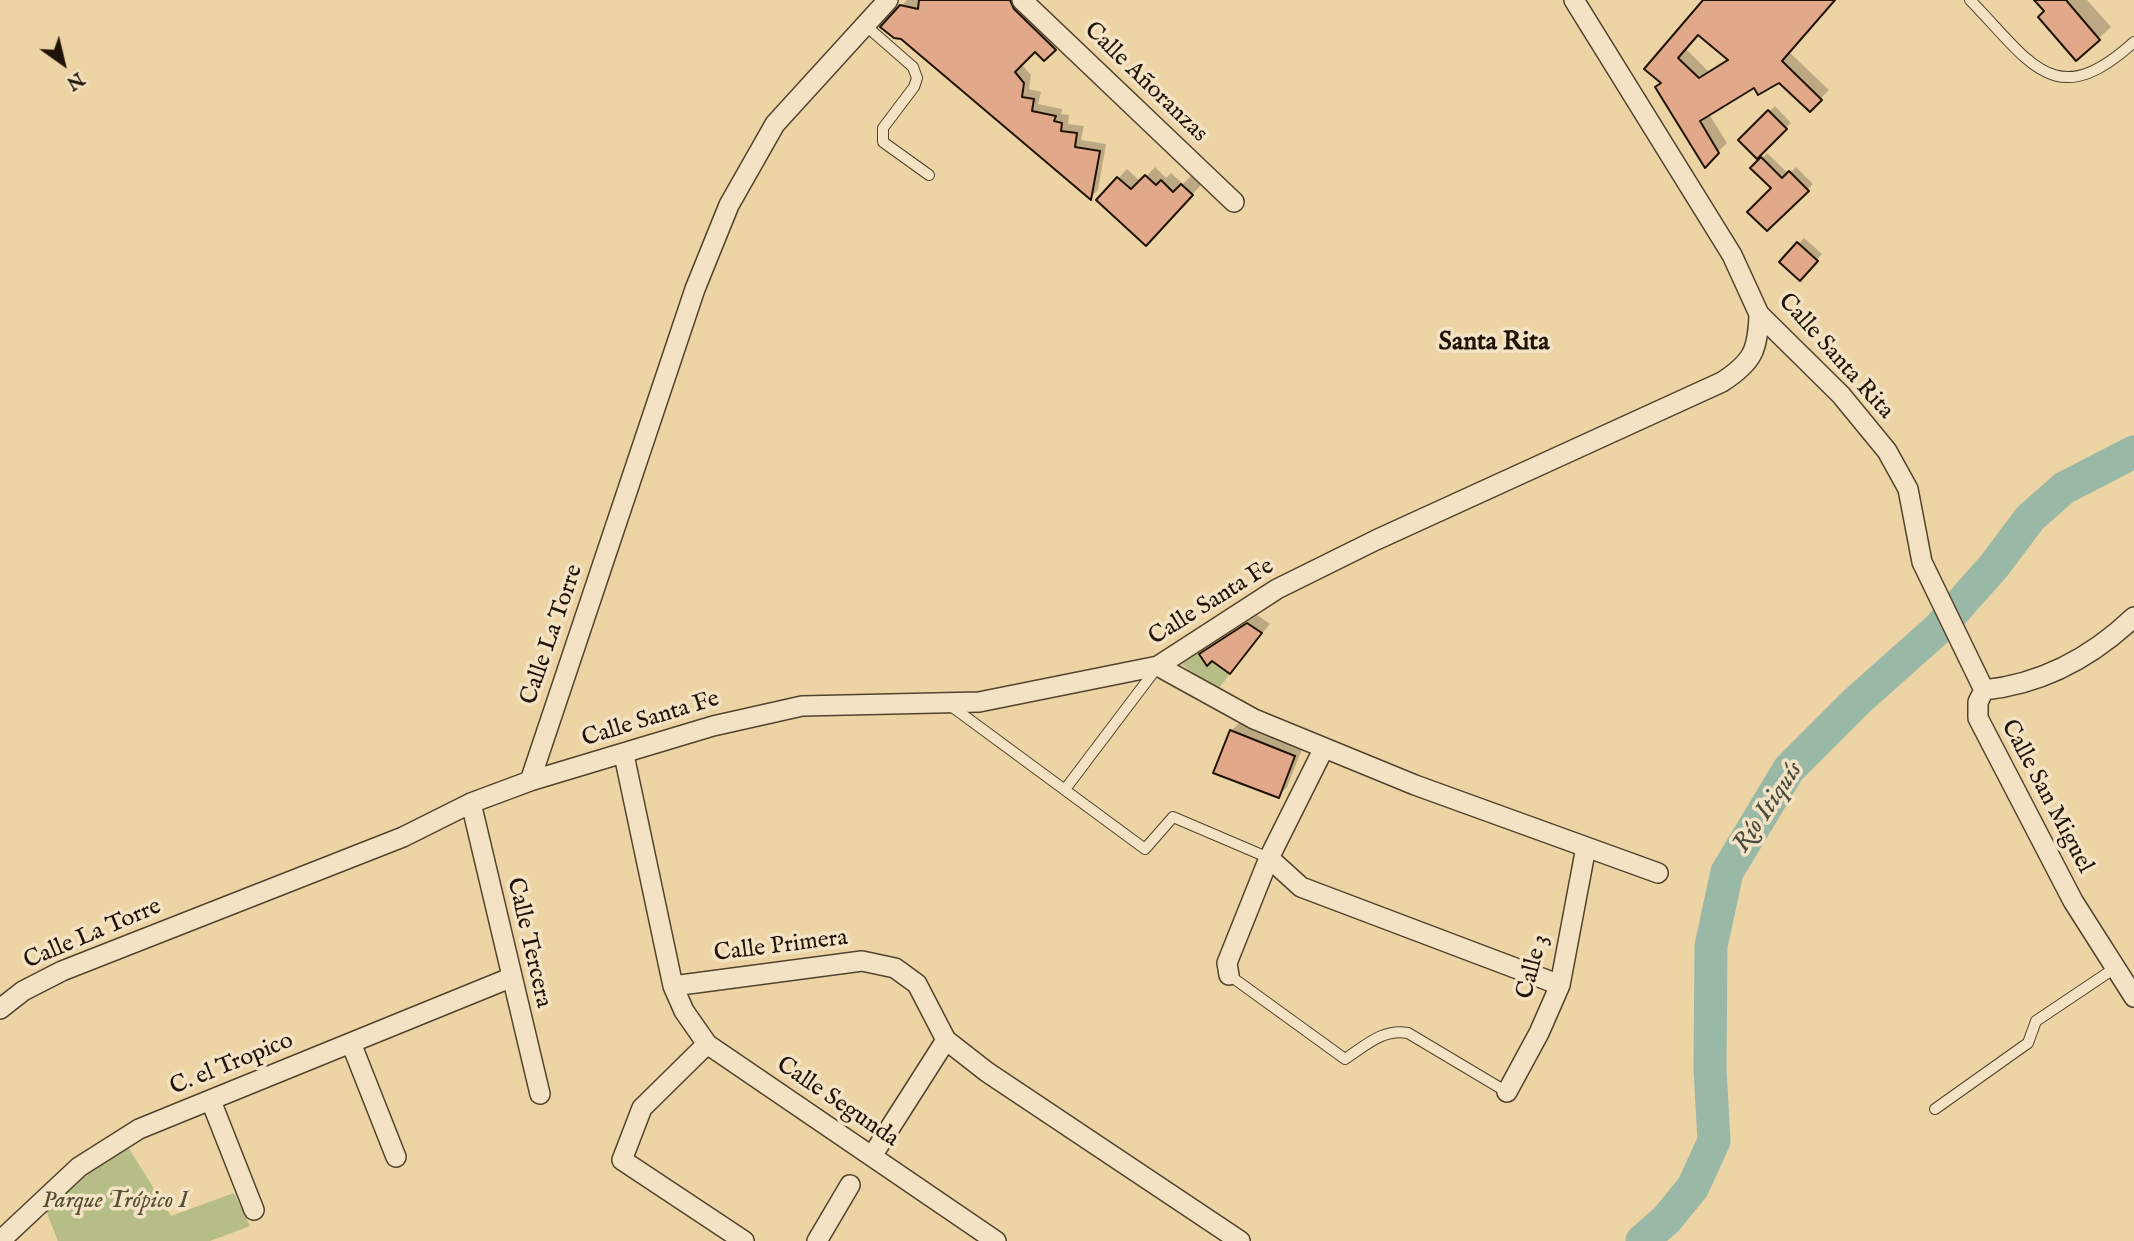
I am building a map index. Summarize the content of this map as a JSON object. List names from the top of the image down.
{
  "streets": {
    "street": [
      "Calle Añoranzas",
      "Calle Santa Rita",
      "Calle Santa Fe",
      "Calle La Torre",
      "Calle San Miguel",
      "Calle Tercera",
      "Calle Primera",
      "Calle 3",
      "C. el Tropico",
      "Calle Segunda"
    ]
  },
  "crossings": [
    ["Calle Santa Rita", "Calle Santa Fe"],
    ["Calle Santa Rita", "Calle San Miguel"],
    ["Calle Santa Fe", "Calle La Torre"],
    ["Calle La Torre", "Calle Tercera"],
    ["Calle Tercera", "C. el Tropico"],
    ["Calle Primera", "Calle Segunda"]
  ],
  "districts": ["Santa Rita"],
  "water": ["Río Itiquís"],
  "parks": ["Parque Trópico I"],
  "north": "bottom right"
}
